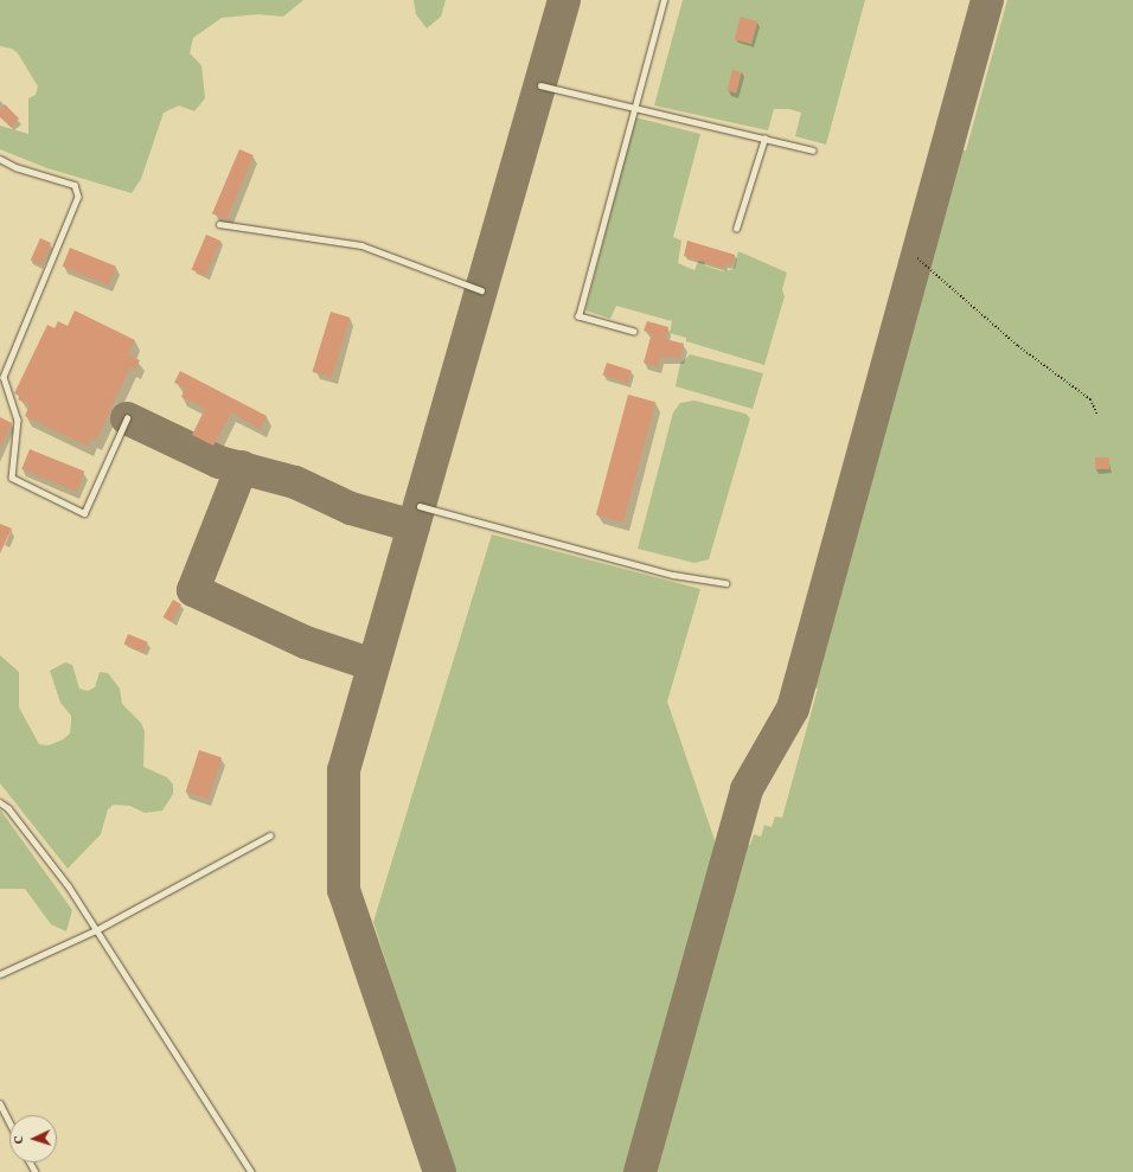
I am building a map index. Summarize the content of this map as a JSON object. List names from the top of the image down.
{
  "north": "left"
}
